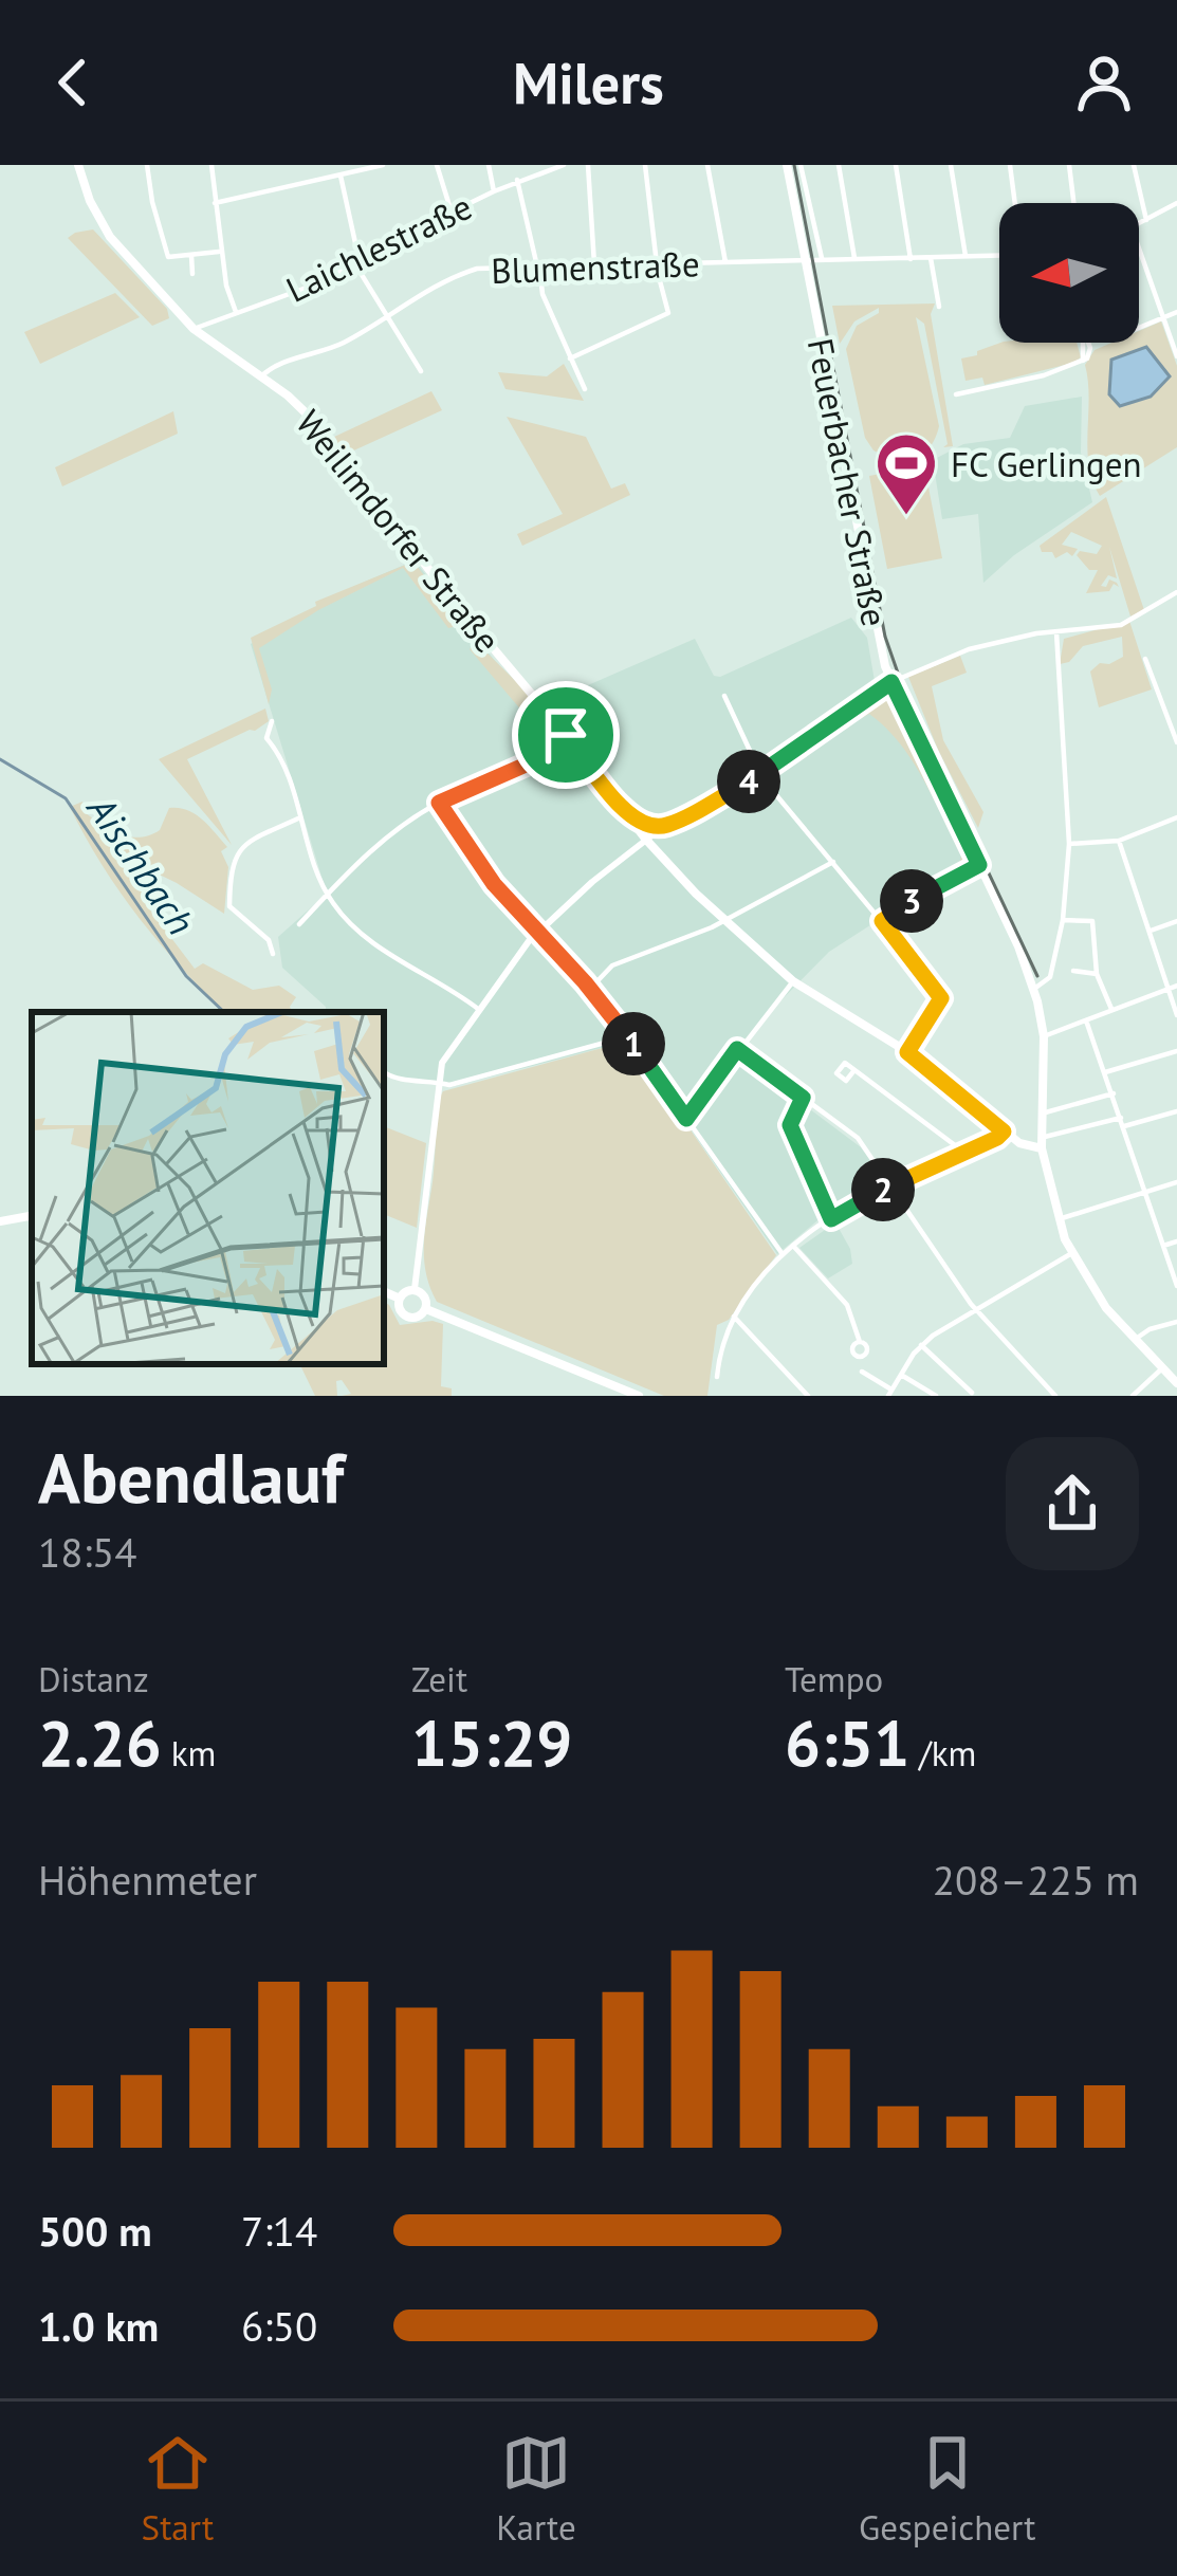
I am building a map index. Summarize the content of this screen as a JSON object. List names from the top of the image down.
{
  "streets": {
    "main road": ["Feuerbacher Straße", "Weilimdorfer Straße"],
    "street": ["Laichlestraße", "Blumenstraße"]
  },
  "crossings": [
    ["Laichlestraße", "Weilimdorfer Straße"],
    ["Blumenstraße", "Feuerbacher Straße"],
    ["Blumenstraße", "Weilimdorfer Straße"],
    ["Feuerbacher Straße", "Weilimdorfer Straße"]
  ],
  "water": ["Aischbach"],
  "places": {
    "sports": ["FC Gerlingen"]
  },
  "north": "left",
  "page": {
    "header": "Milers",
    "pins": [
      "4",
      "3",
      "1",
      "2"
    ],
    "heading": ["Abendlauf", "18:54"],
    "stats": [
      ["Distanz", "2.26 km"],
      ["Zeit", "15:29"],
      ["Tempo", "6:51 /km"]
    ],
    "chart": ["Höhenmeter", "208–225 m"],
    "list": [
      {
        "name": "500 m",
        "note": "7:14"
      },
      {
        "name": "1.0 km",
        "note": "6:50"
      }
    ],
    "tabs": ["Start", "Karte", "Gespeichert"]
  }
}
